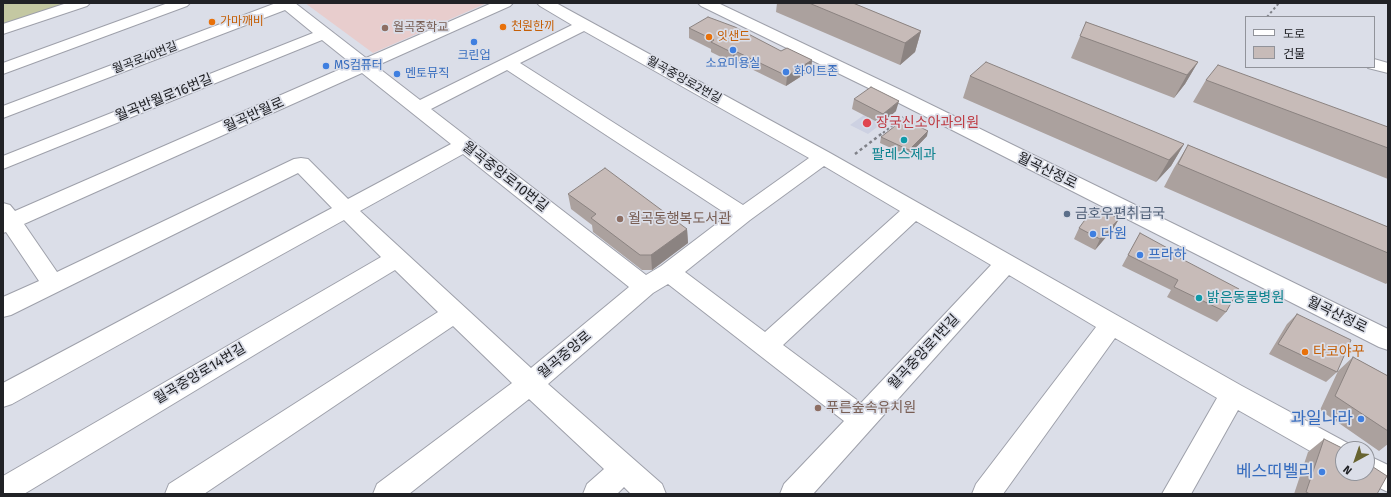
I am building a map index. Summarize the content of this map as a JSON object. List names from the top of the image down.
{
  "streets": {
    "street": [
      "월곡로40번길",
      "월곡중앙로2번길",
      "월곡반월로16번길",
      "월곡반월로",
      "월곡산정로",
      "월곡중앙로10번길",
      "월곡중앙로1번길",
      "월곡중앙로",
      "월곡중앙로14번길"
    ]
  },
  "crossings": [
    ["월곡중앙로2번길", "월곡중앙로"],
    ["월곡반월로", "월곡중앙로10번길"],
    ["월곡중앙로10번길", "월곡중앙로"]
  ],
  "places": [
    "가마깨비",
    "천원한끼",
    "월곡중학교",
    "잇샌드",
    "크린업",
    "소요미용실",
    "MS컴퓨터",
    "화이트존",
    "멘토뮤직",
    "장국신소아과의원",
    "팔레스제과",
    "금호우편취급국",
    "월곡동행복도서관",
    "다원",
    "프라하",
    "밝은동물병원",
    "타코야꾸",
    "푸른숲속유치원",
    "과일나라",
    "베스띠벨리"
  ],
  "legend": ["도로", "건물"],
  "north": "bottom left"
}
